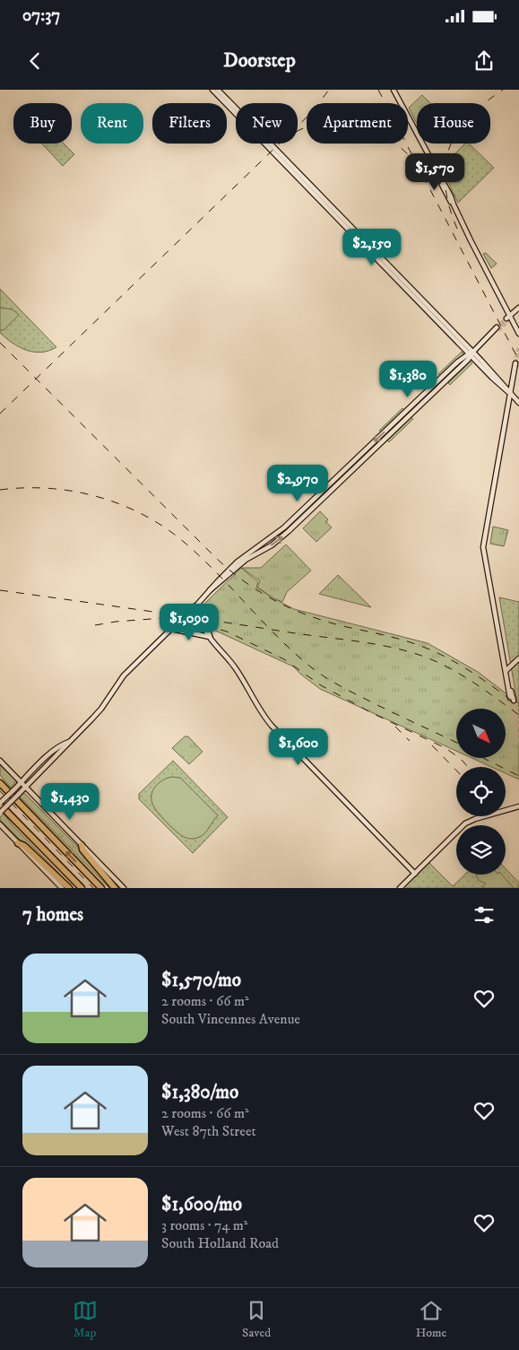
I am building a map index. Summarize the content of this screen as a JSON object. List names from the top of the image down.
{
  "north": "bottom right",
  "page": {
    "status": "07:37",
    "header": "Doorstep",
    "chip": [
      "Buy",
      "Rent",
      "Filters",
      "New",
      "Apartment",
      "House"
    ],
    "price": [
      "$1,570",
      "$2,150",
      "$1,380",
      "$2,970",
      "$1,090",
      "$1,600",
      "$1,430"
    ],
    "heading": "7 homes",
    "list": [
      {
        "name": "$1,570/mo",
        "note": "2 rooms · 66 m² · South Vincennes Avenue"
      },
      {
        "name": "$1,380/mo",
        "note": "2 rooms · 66 m² · West 87th Street"
      },
      {
        "name": "$1,600/mo",
        "note": "3 rooms · 74 m² · South Holland Road"
      }
    ],
    "tabs": ["Map", "Saved", "Home"]
  }
}
